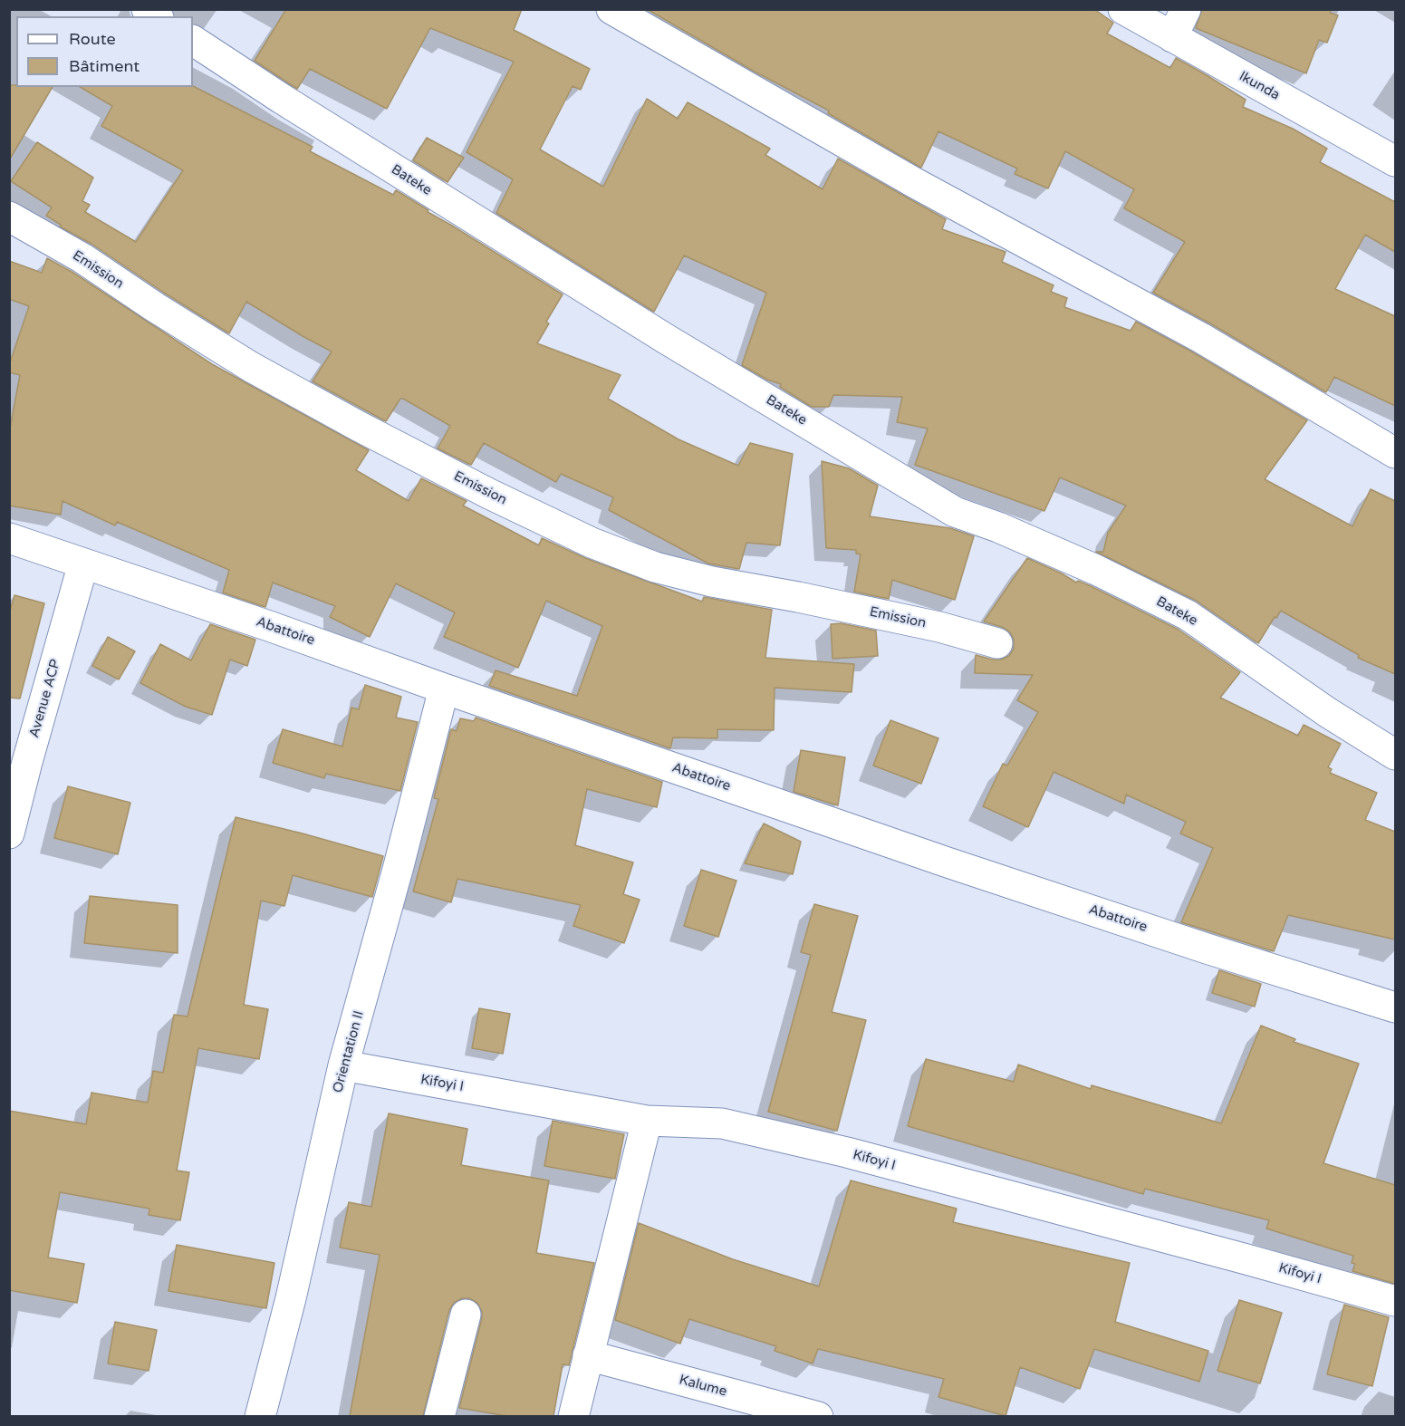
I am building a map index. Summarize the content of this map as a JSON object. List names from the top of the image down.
{
  "streets": {
    "street": [
      "Ikunda",
      "Bateke",
      "Emission",
      "Abattoire",
      "Avenue ACP",
      "Orientation II",
      "Kifoyi I",
      "Kalume"
    ]
  },
  "crossings": [
    ["Abattoire", "Avenue ACP"],
    ["Abattoire", "Orientation II"],
    ["Orientation II", "Kifoyi I"]
  ],
  "legend": ["Route", "Bâtiment"]
}
